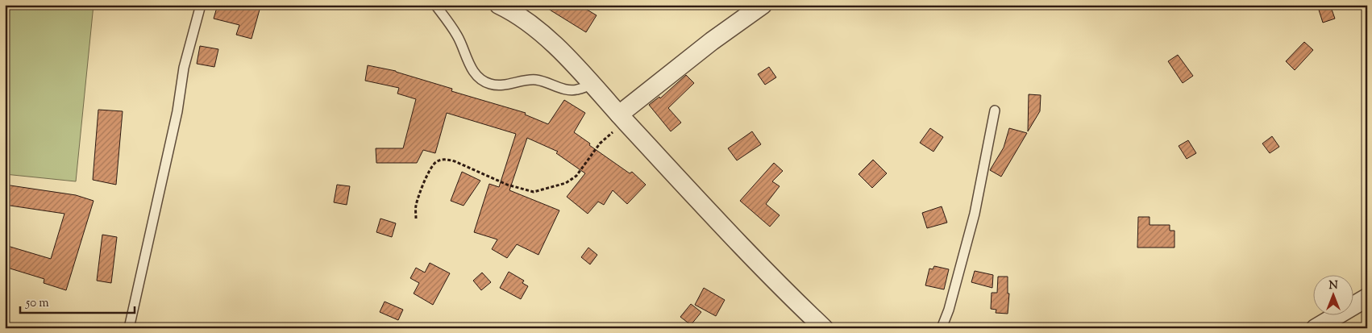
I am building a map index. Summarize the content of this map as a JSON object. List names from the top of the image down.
{
  "scale_bar": "50 m",
  "north": "top"
}
